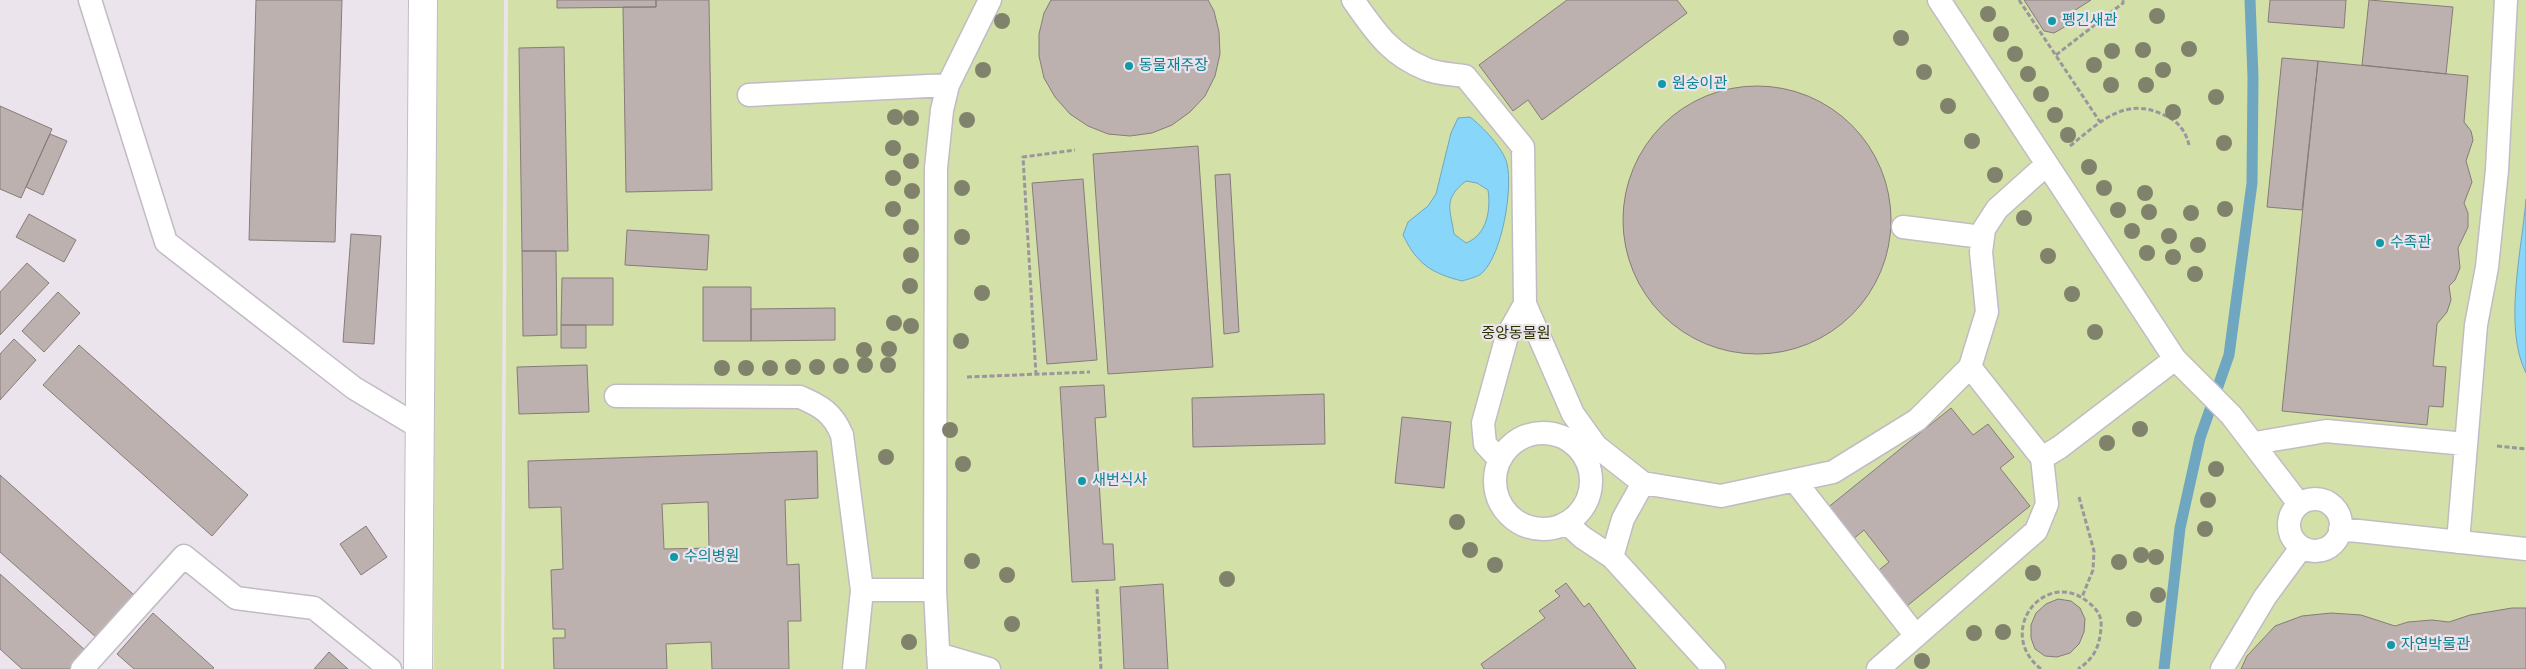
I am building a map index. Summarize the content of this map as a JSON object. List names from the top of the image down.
{
  "parks": ["중앙동물원"],
  "places": [
    "펭긴새관",
    "동물재주장",
    "원숭이관",
    "수족관",
    "새번식사",
    "수의병원",
    "자연박물관"
  ]
}
